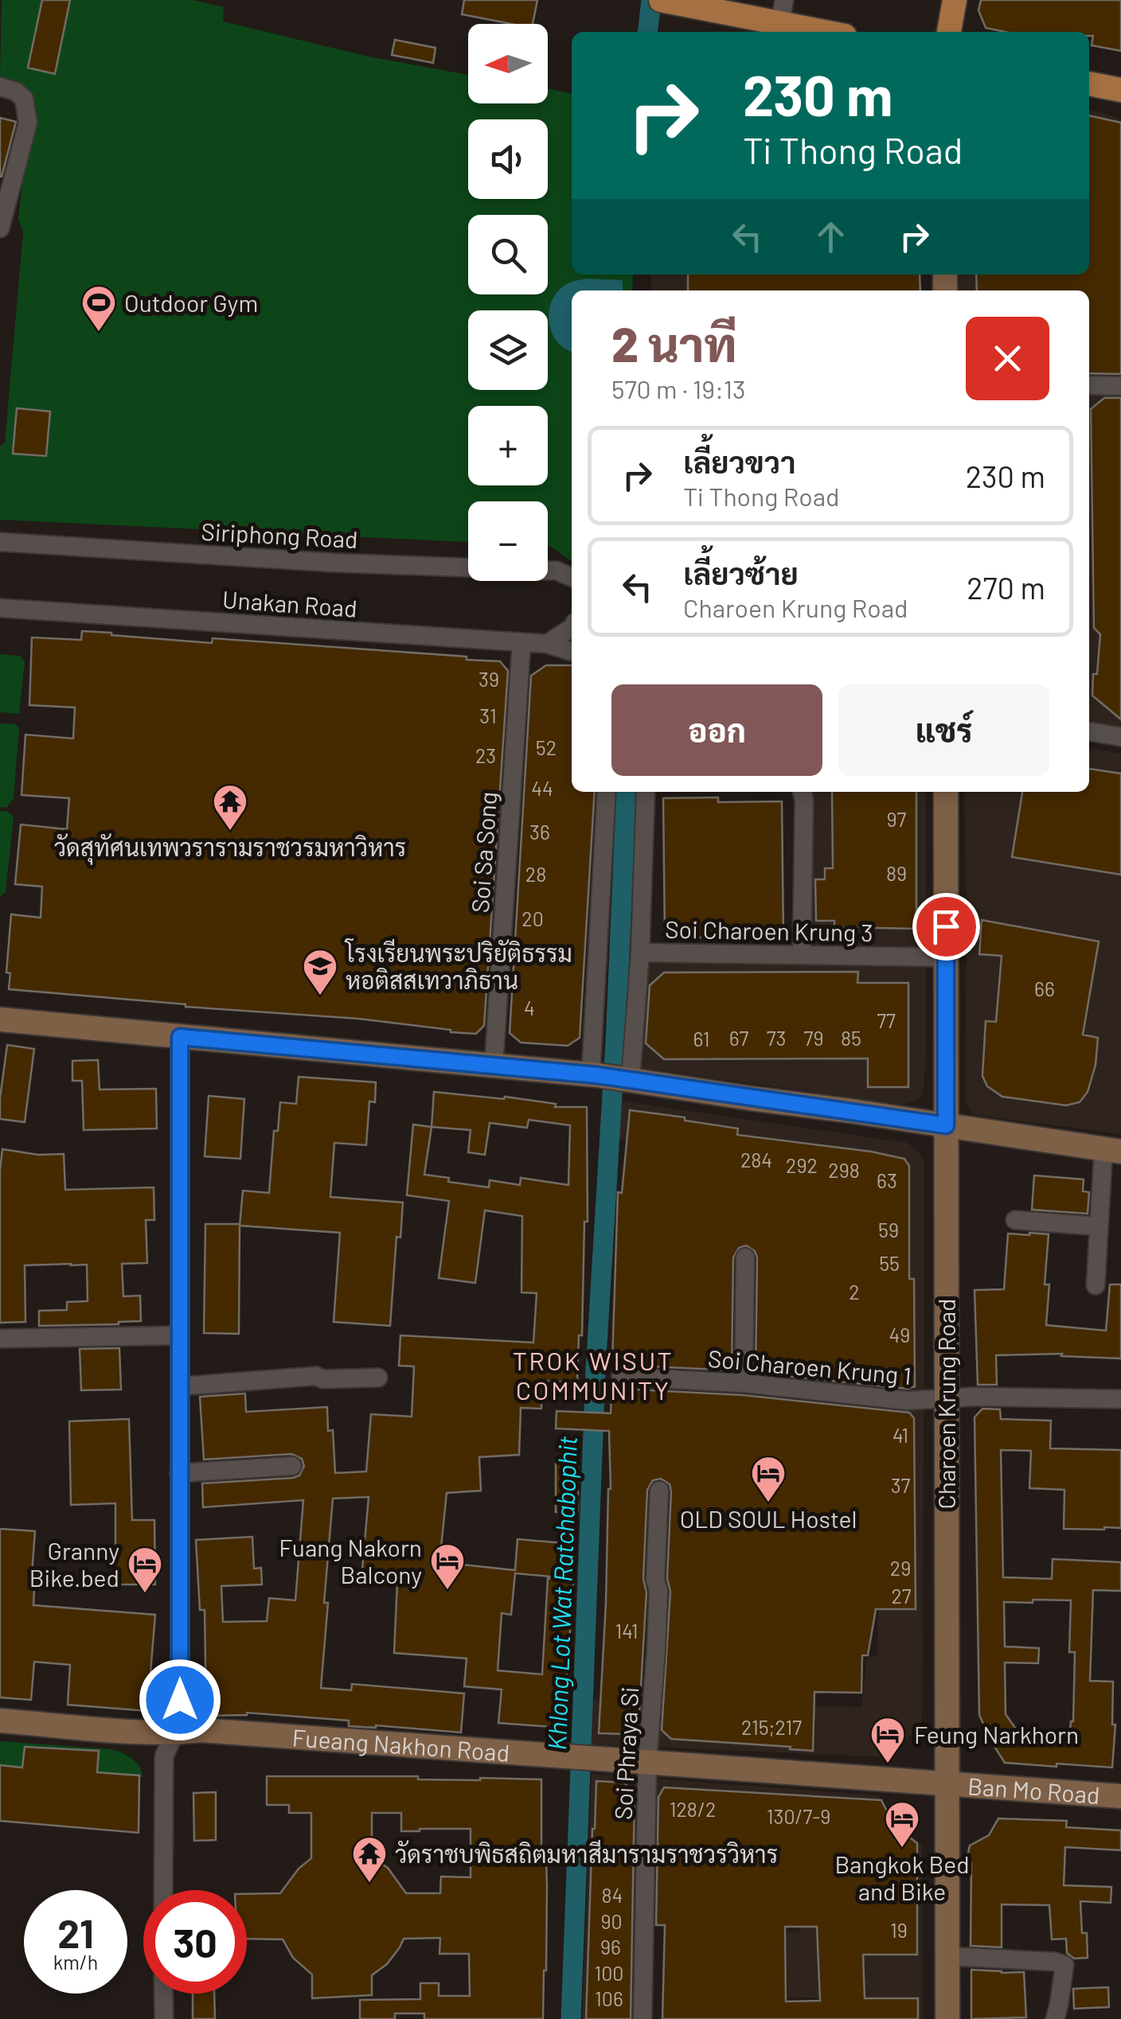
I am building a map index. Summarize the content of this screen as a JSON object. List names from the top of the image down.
{
  "streets": {
    "main road": ["Charoen Krung Road", "Fueang Nakhon Road", "Ban Mo Road"],
    "street": [
      "Siriphong Road",
      "Unakan Road",
      "Soi Sa Song",
      "Soi Charoen Krung 3",
      "Soi Charoen Krung 1",
      "Soi Phraya Si"
    ]
  },
  "crossings": [
    ["Unakan Road", "Soi Sa Song"],
    ["Soi Charoen Krung 3", "Charoen Krung Road"],
    ["Soi Charoen Krung 1", "Charoen Krung Road"],
    ["Charoen Krung Road", "Fueang Nakhon Road"],
    ["Charoen Krung Road", "Ban Mo Road"],
    ["Fueang Nakhon Road", "Soi Phraya Si"],
    ["Fueang Nakhon Road", "Ban Mo Road"]
  ],
  "districts": ["TROK WISUT COMMUNITY"],
  "water": ["Khlong Lot Wat Ratchabophit"],
  "places": {
    "sports": ["Outdoor Gym"],
    "temple": ["วัดสุทัศนเทพวรารามราชวรมหาวิหาร", "วัดราชบพิธสถิตมหาสีมารามราชวรวิหาร"],
    "school or university": ["โรงเรียนพระปริยัติธรรม หอติสสเทวาภิธาน"],
    "hotel": [
      "OLD SOUL Hostel",
      "Fuang Nakorn Balcony",
      "Granny Bike.bed",
      "Feung Narkhorn",
      "Bangkok Bed and Bike"
    ]
  },
  "house_numbers": [
    "39",
    "31",
    "52",
    "23",
    "44",
    "97",
    "36",
    "89",
    "28",
    "20",
    "66",
    "4",
    "77",
    "67",
    "73",
    "79",
    "85",
    "61",
    "284",
    "292",
    "298",
    "63",
    "59",
    "55",
    "2",
    "49",
    "41",
    "37",
    "29",
    "27",
    "141",
    "215;217",
    "128/2",
    "130/7-9",
    "84",
    "90",
    "19",
    "96",
    "100",
    "106"
  ],
  "north": "left",
  "page": {
    "map_buttons": ["+", "−"],
    "turn": ["230 m", "Ti Thong Road"],
    "heading": ["2 นาที", "570 m · 19:13"],
    "list": [
      {
        "name": "เลี้ยวขวา",
        "note": "Ti Thong Road",
        "value": "230 m"
      },
      {
        "name": "เลี้ยวซ้าย",
        "note": "Charoen Krung Road",
        "value": "270 m"
      }
    ],
    "buttons": ["ออก", "แชร์"],
    "speed": "21 km/h",
    "limit": "30"
  }
}
